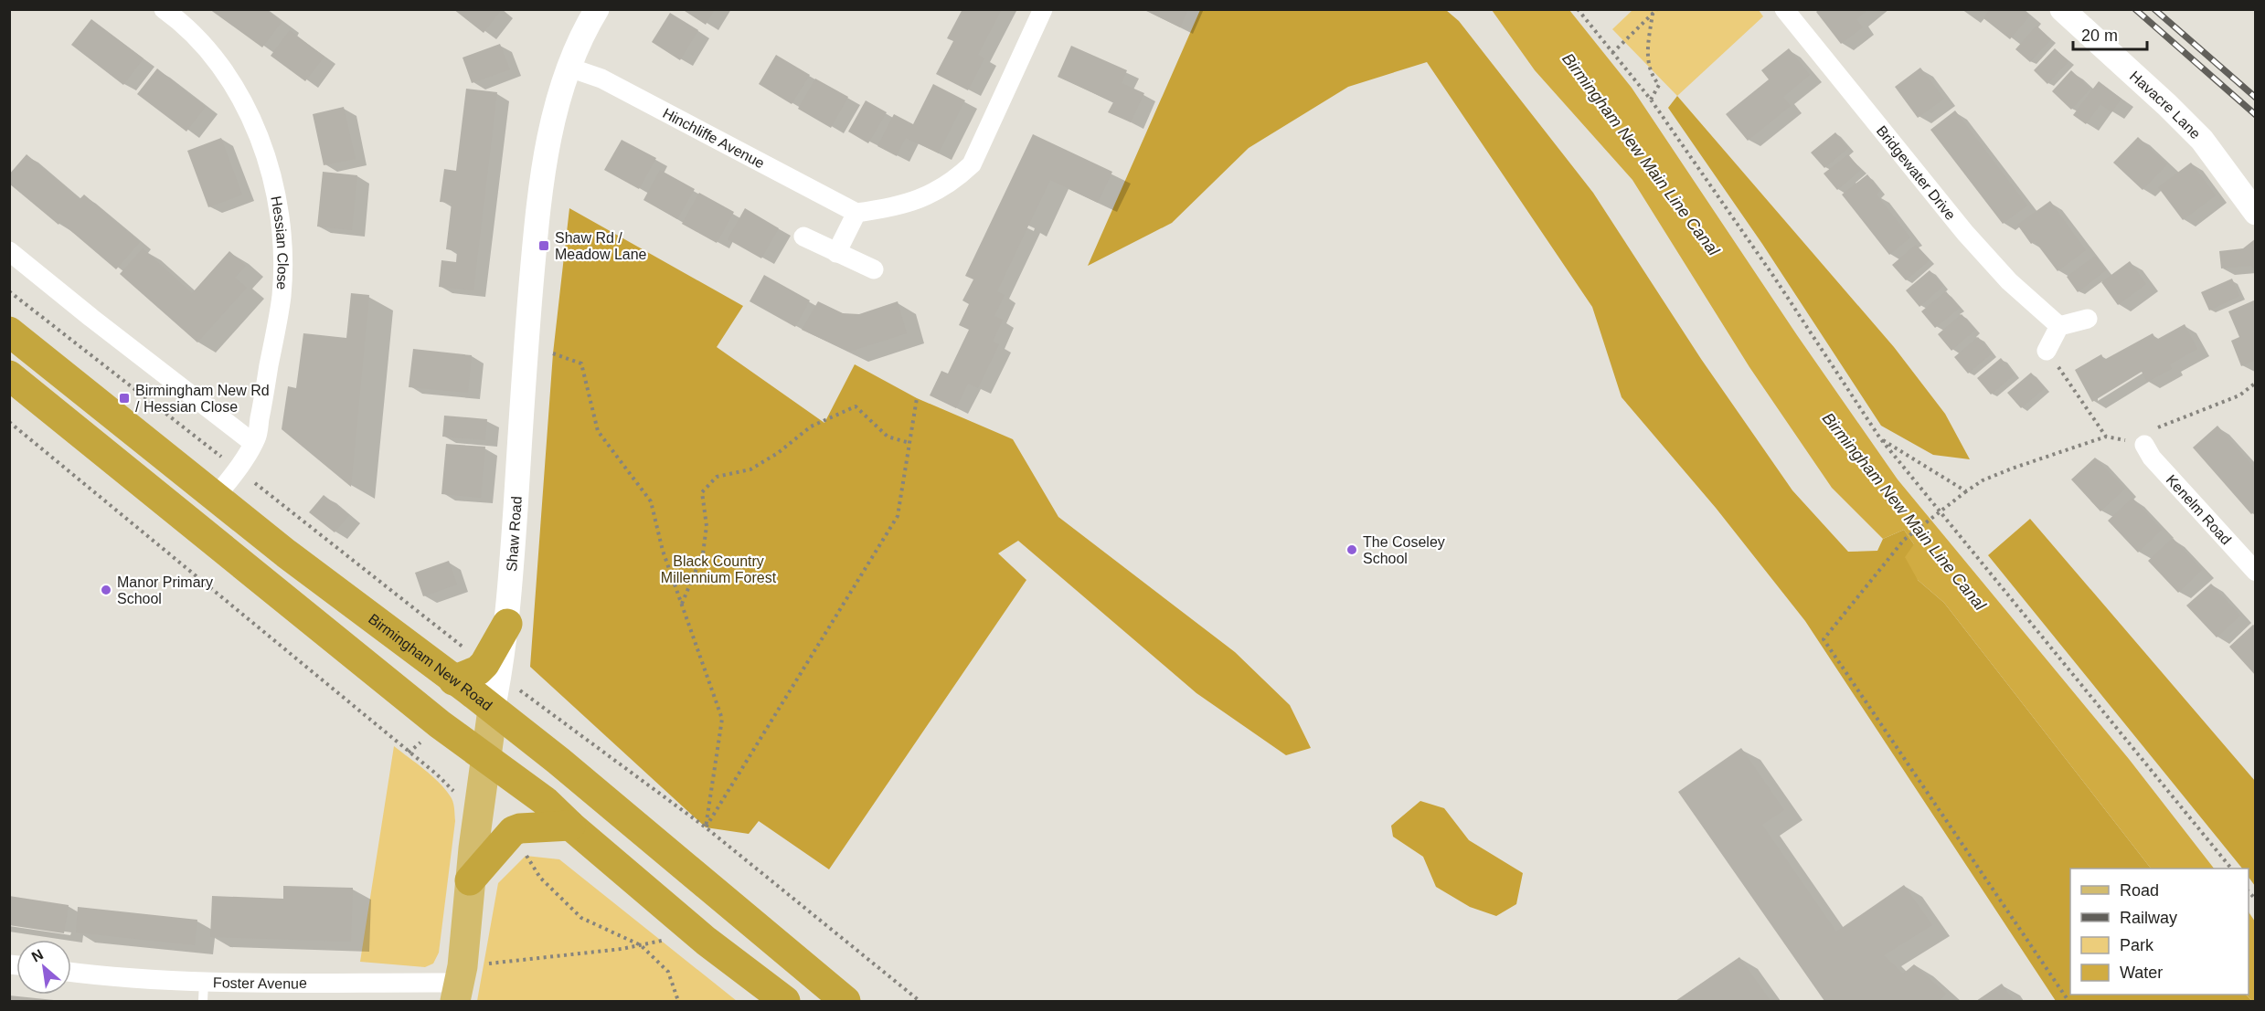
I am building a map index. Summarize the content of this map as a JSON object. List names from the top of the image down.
{
  "streets": {
    "highway": ["Birmingham New Road"],
    "street": [
      "Havacre Lane",
      "Hinchliffe Avenue",
      "Bridgewater Drive",
      "Hessian Close",
      "Kenelm Road",
      "Shaw Road",
      "Foster Avenue"
    ]
  },
  "crossings": [
    ["Hinchliffe Avenue", "Shaw Road"],
    ["Hessian Close", "Birmingham New Road"]
  ],
  "water": ["Birmingham New Main Line Canal"],
  "parks": ["Black Country Millennium Forest"],
  "places": {
    "transit": ["Shaw Rd / Meadow Lane", "Birmingham New Rd / Hessian Close"],
    "other": ["The Coseley School", "Manor Primary School"]
  },
  "legend": [
    "Road",
    "Railway",
    "Park",
    "Water"
  ],
  "scale_bar": "20 m",
  "north": "top left"
}
